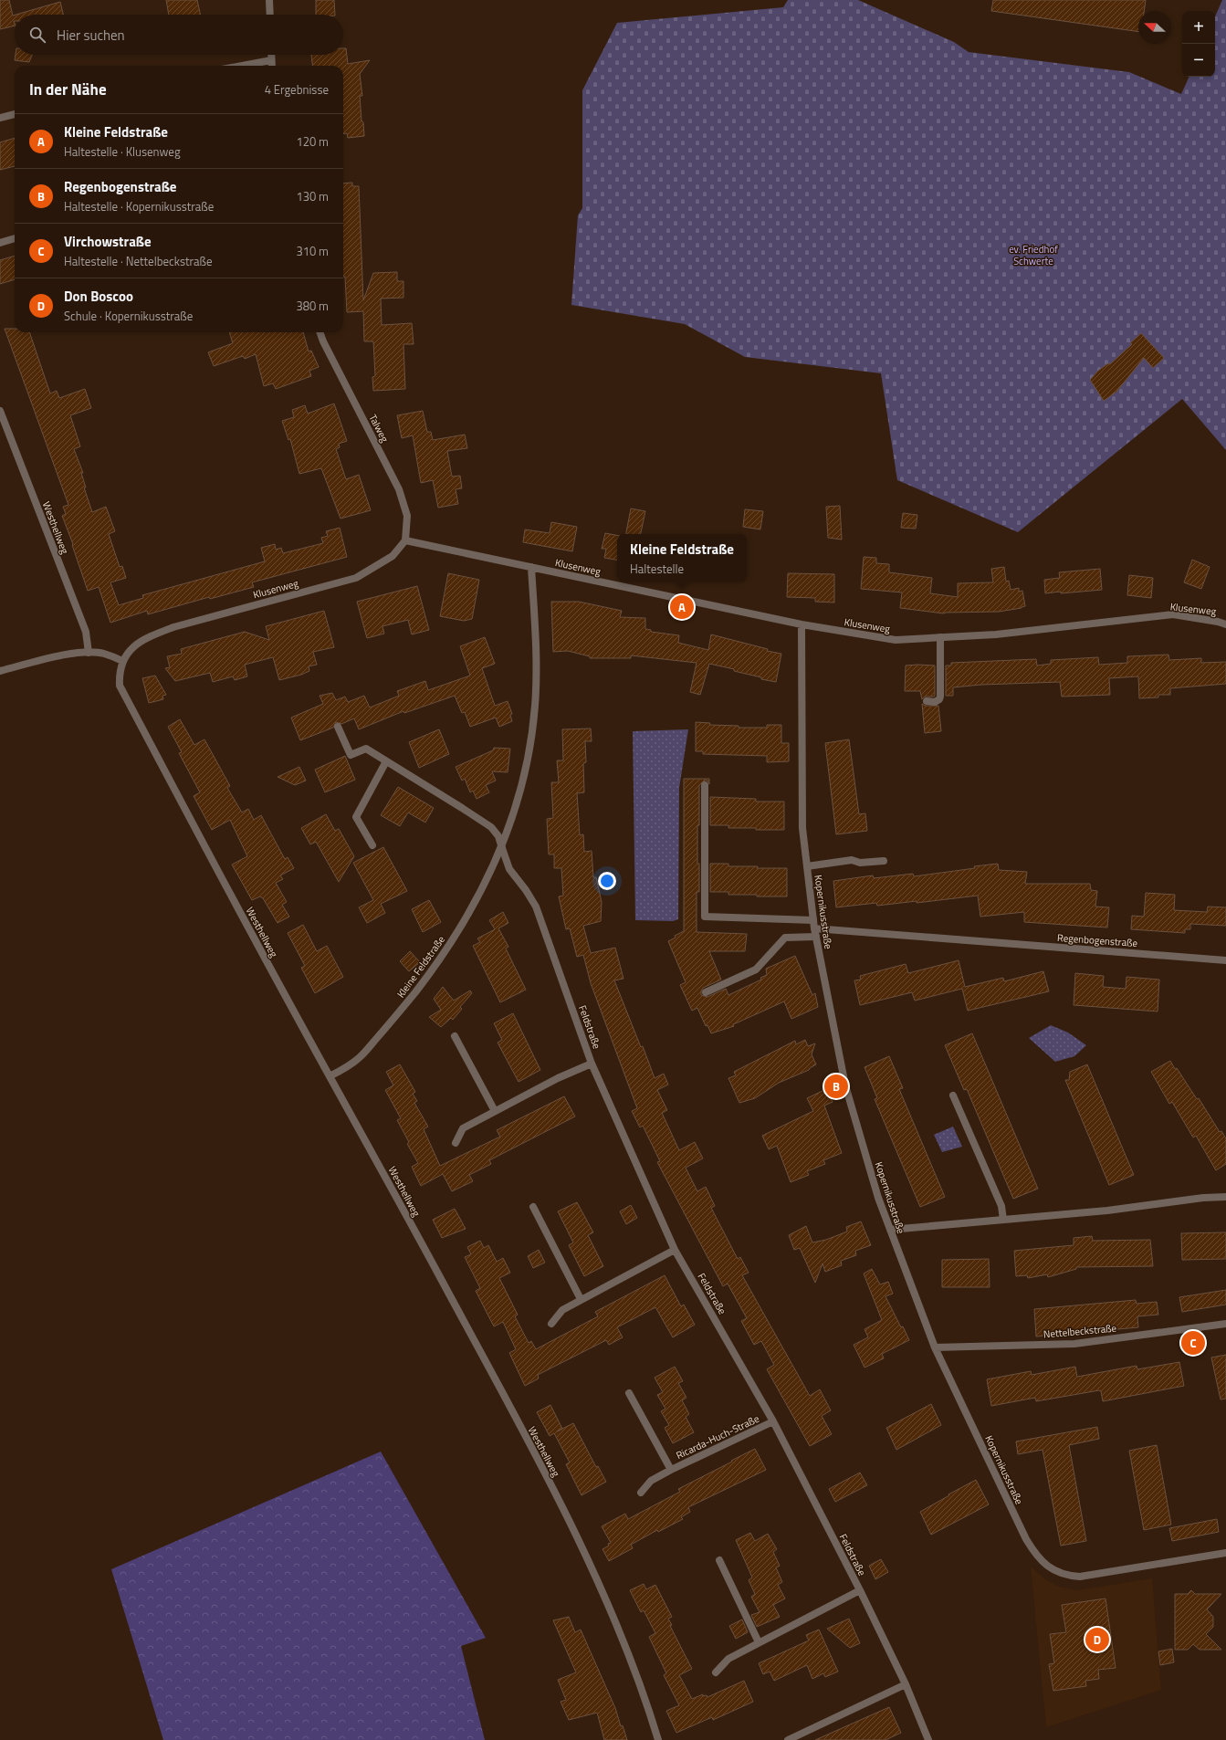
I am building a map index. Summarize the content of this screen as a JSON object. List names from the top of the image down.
{
  "streets": {
    "street": [
      "Talweg",
      "Westhellweg",
      "Klusenweg",
      "Kopernikusstraße",
      "Regenbogenstraße",
      "Kleine Feldstraße",
      "Feldstraße",
      "Nettelbeckstraße",
      "Ricarda-Huch-Straße"
    ]
  },
  "crossings": [
    ["Talweg", "Klusenweg"],
    ["Westhellweg", "Klusenweg"],
    ["Westhellweg", "Kleine Feldstraße"],
    ["Klusenweg", "Kopernikusstraße"],
    ["Klusenweg", "Kleine Feldstraße"],
    ["Kopernikusstraße", "Regenbogenstraße"],
    ["Kopernikusstraße", "Nettelbeckstraße"],
    ["Kleine Feldstraße", "Feldstraße"],
    ["Feldstraße", "Ricarda-Huch-Straße"]
  ],
  "parks": ["ev. Friedhof Schwerte"],
  "north": "left",
  "page": {
    "map_buttons": ["+", "−"],
    "search": "Hier suchen",
    "heading": ["In der Nähe", "4 Ergebnisse"],
    "list": [
      {
        "mark": "A",
        "name": "Kleine Feldstraße",
        "note": "Haltestelle · Klusenweg",
        "value": "120 m"
      },
      {
        "mark": "B",
        "name": "Regenbogenstraße",
        "note": "Haltestelle · Kopernikusstraße",
        "value": "130 m"
      },
      {
        "mark": "C",
        "name": "Virchowstraße",
        "note": "Haltestelle · Nettelbeckstraße",
        "value": "310 m"
      },
      {
        "mark": "D",
        "name": "Don Boscoo",
        "note": "Schule · Kopernikusstraße",
        "value": "380 m"
      }
    ],
    "popup": ["Kleine Feldstraße", "Haltestelle"],
    "pins": [
      "A",
      "B",
      "C",
      "D"
    ]
  }
}
